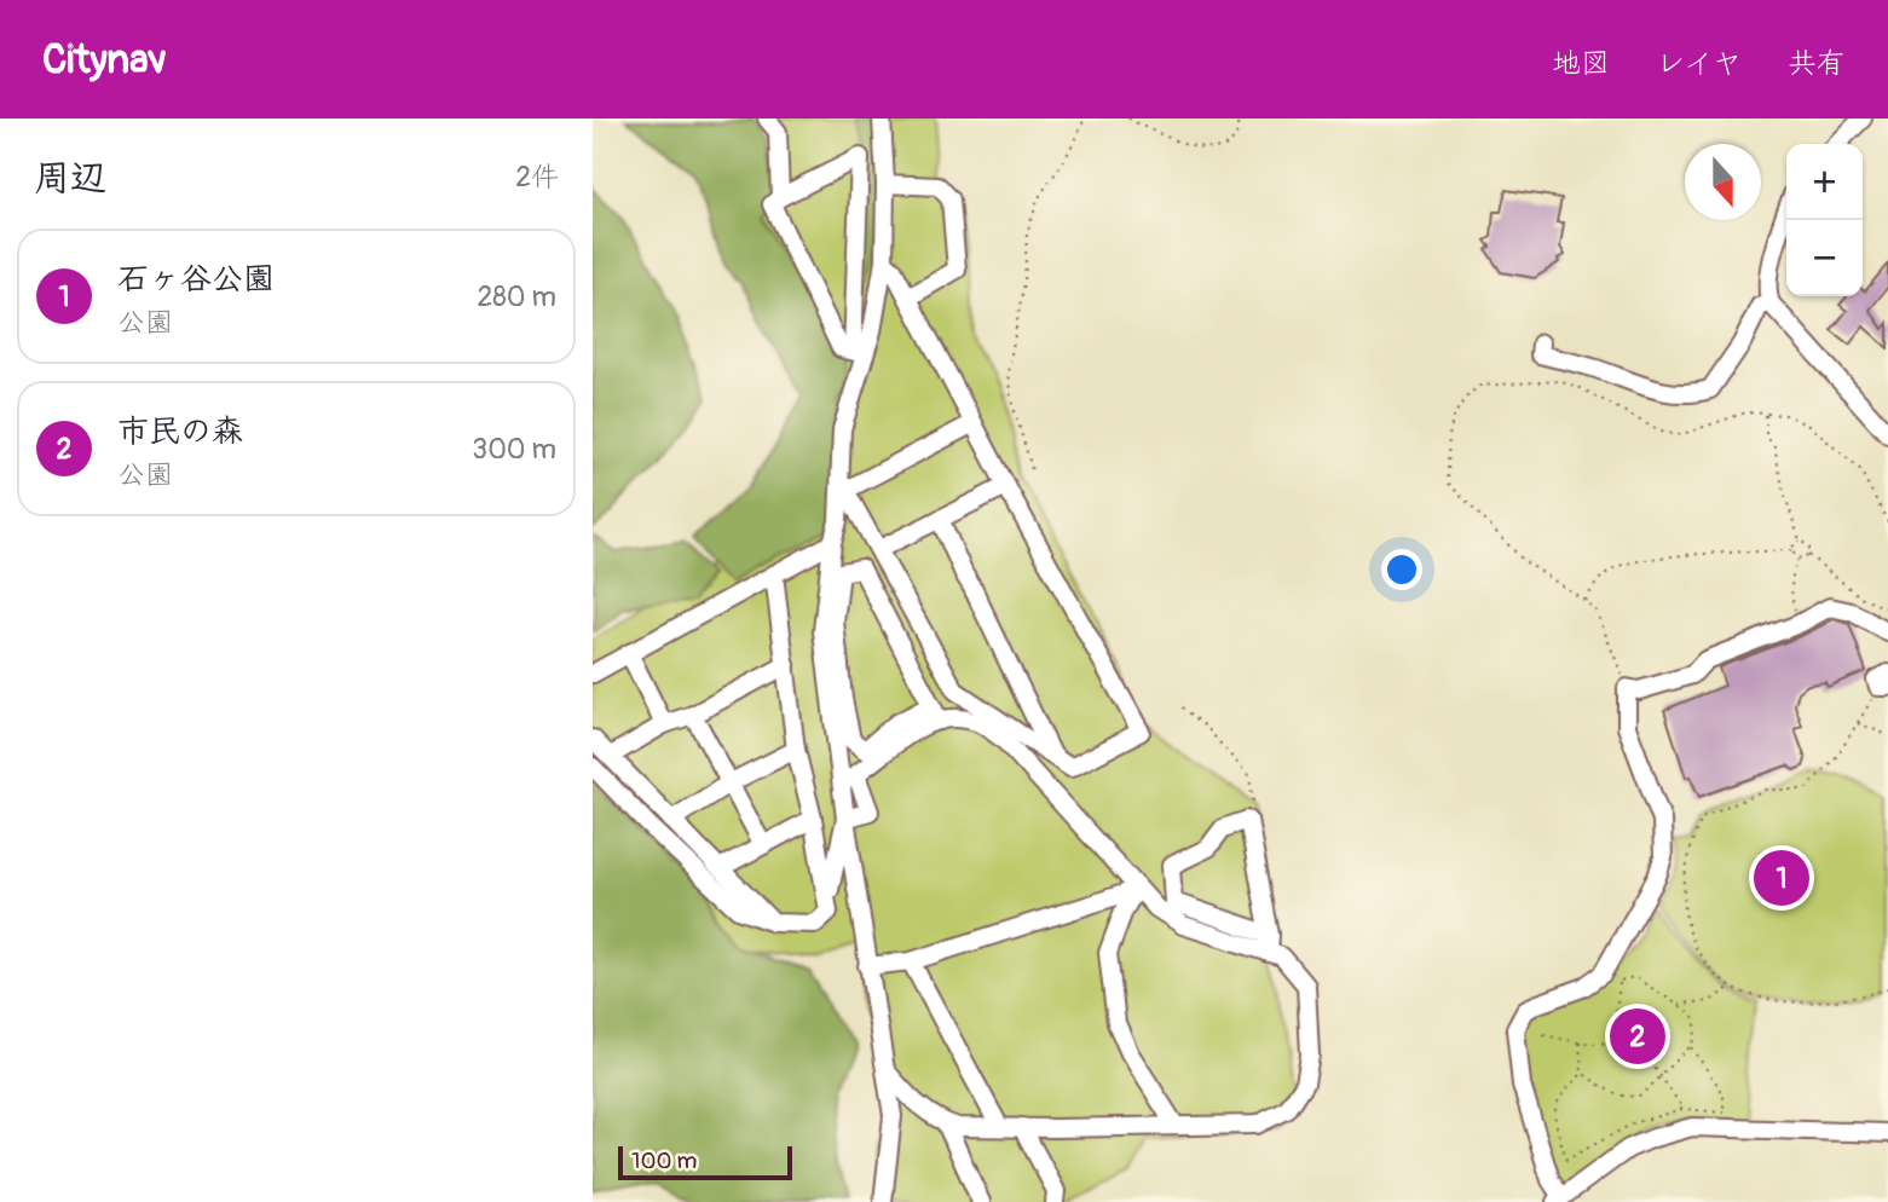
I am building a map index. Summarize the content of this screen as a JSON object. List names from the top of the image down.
{
  "scale_bar": "100 m",
  "north": "bottom",
  "page": {
    "header": "Citynav",
    "nav": ["地図", "レイヤ", "共有"],
    "heading": ["周辺", "2件"],
    "map_buttons": ["+", "−"],
    "list": [
      {
        "mark": "1",
        "name": "石ヶ谷公園",
        "note": "公園",
        "value": "280 m"
      },
      {
        "mark": "2",
        "name": "市民の森",
        "note": "公園",
        "value": "300 m"
      }
    ],
    "pins": ["1", "2"],
    "scale": "100 m"
  }
}
